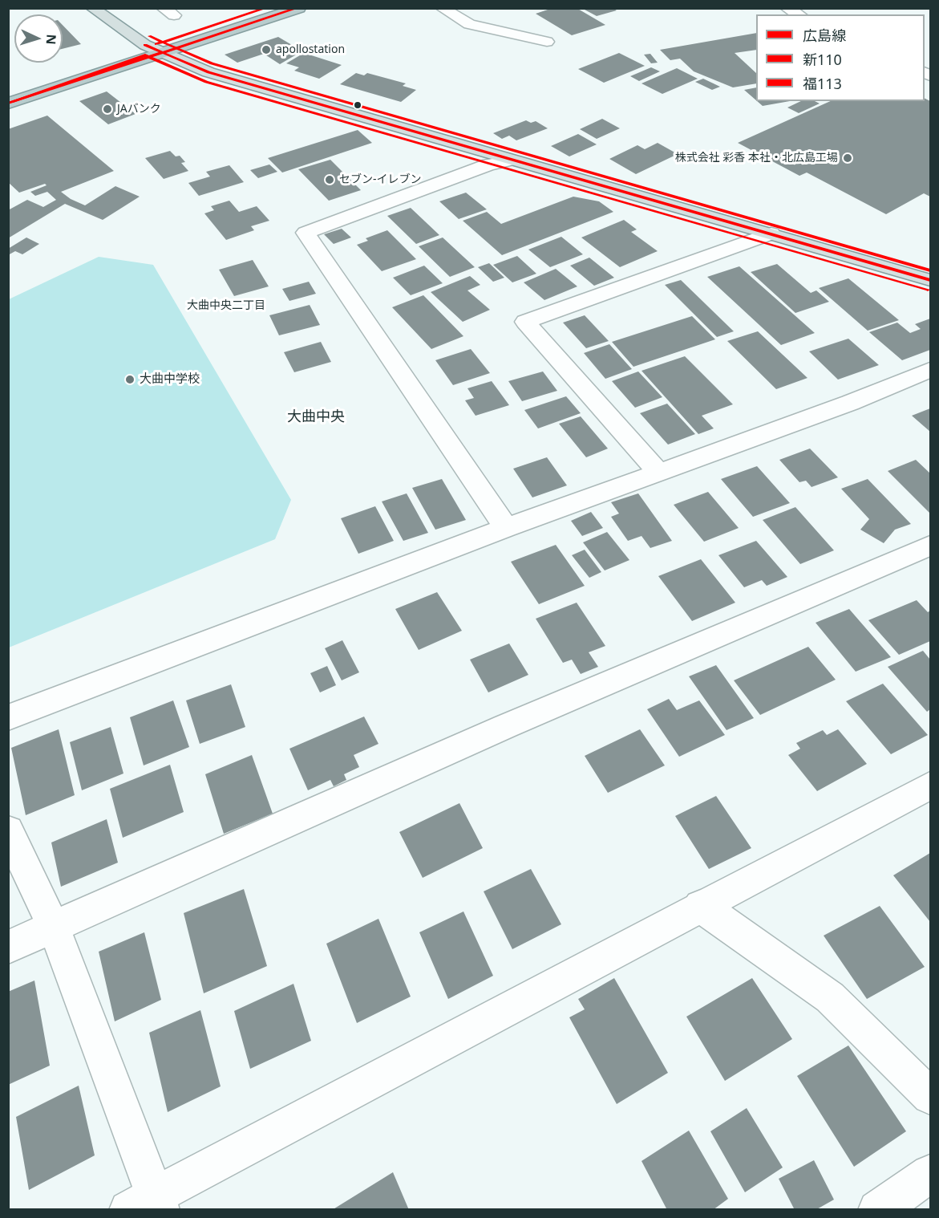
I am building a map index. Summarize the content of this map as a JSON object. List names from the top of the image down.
{
  "districts": ["大曲中央二丁目", "大曲中央"],
  "places": [
    "apollostation",
    "JAバンク",
    "株式会社 彩香 本社・北広島工場",
    "セブン-イレブン",
    "大曲中学校"
  ],
  "lines": ["transit line 広島線", "transit line 福113", "transit line 新110"],
  "legend": ["広島線", "新110", "福113"],
  "north": "right"
}
